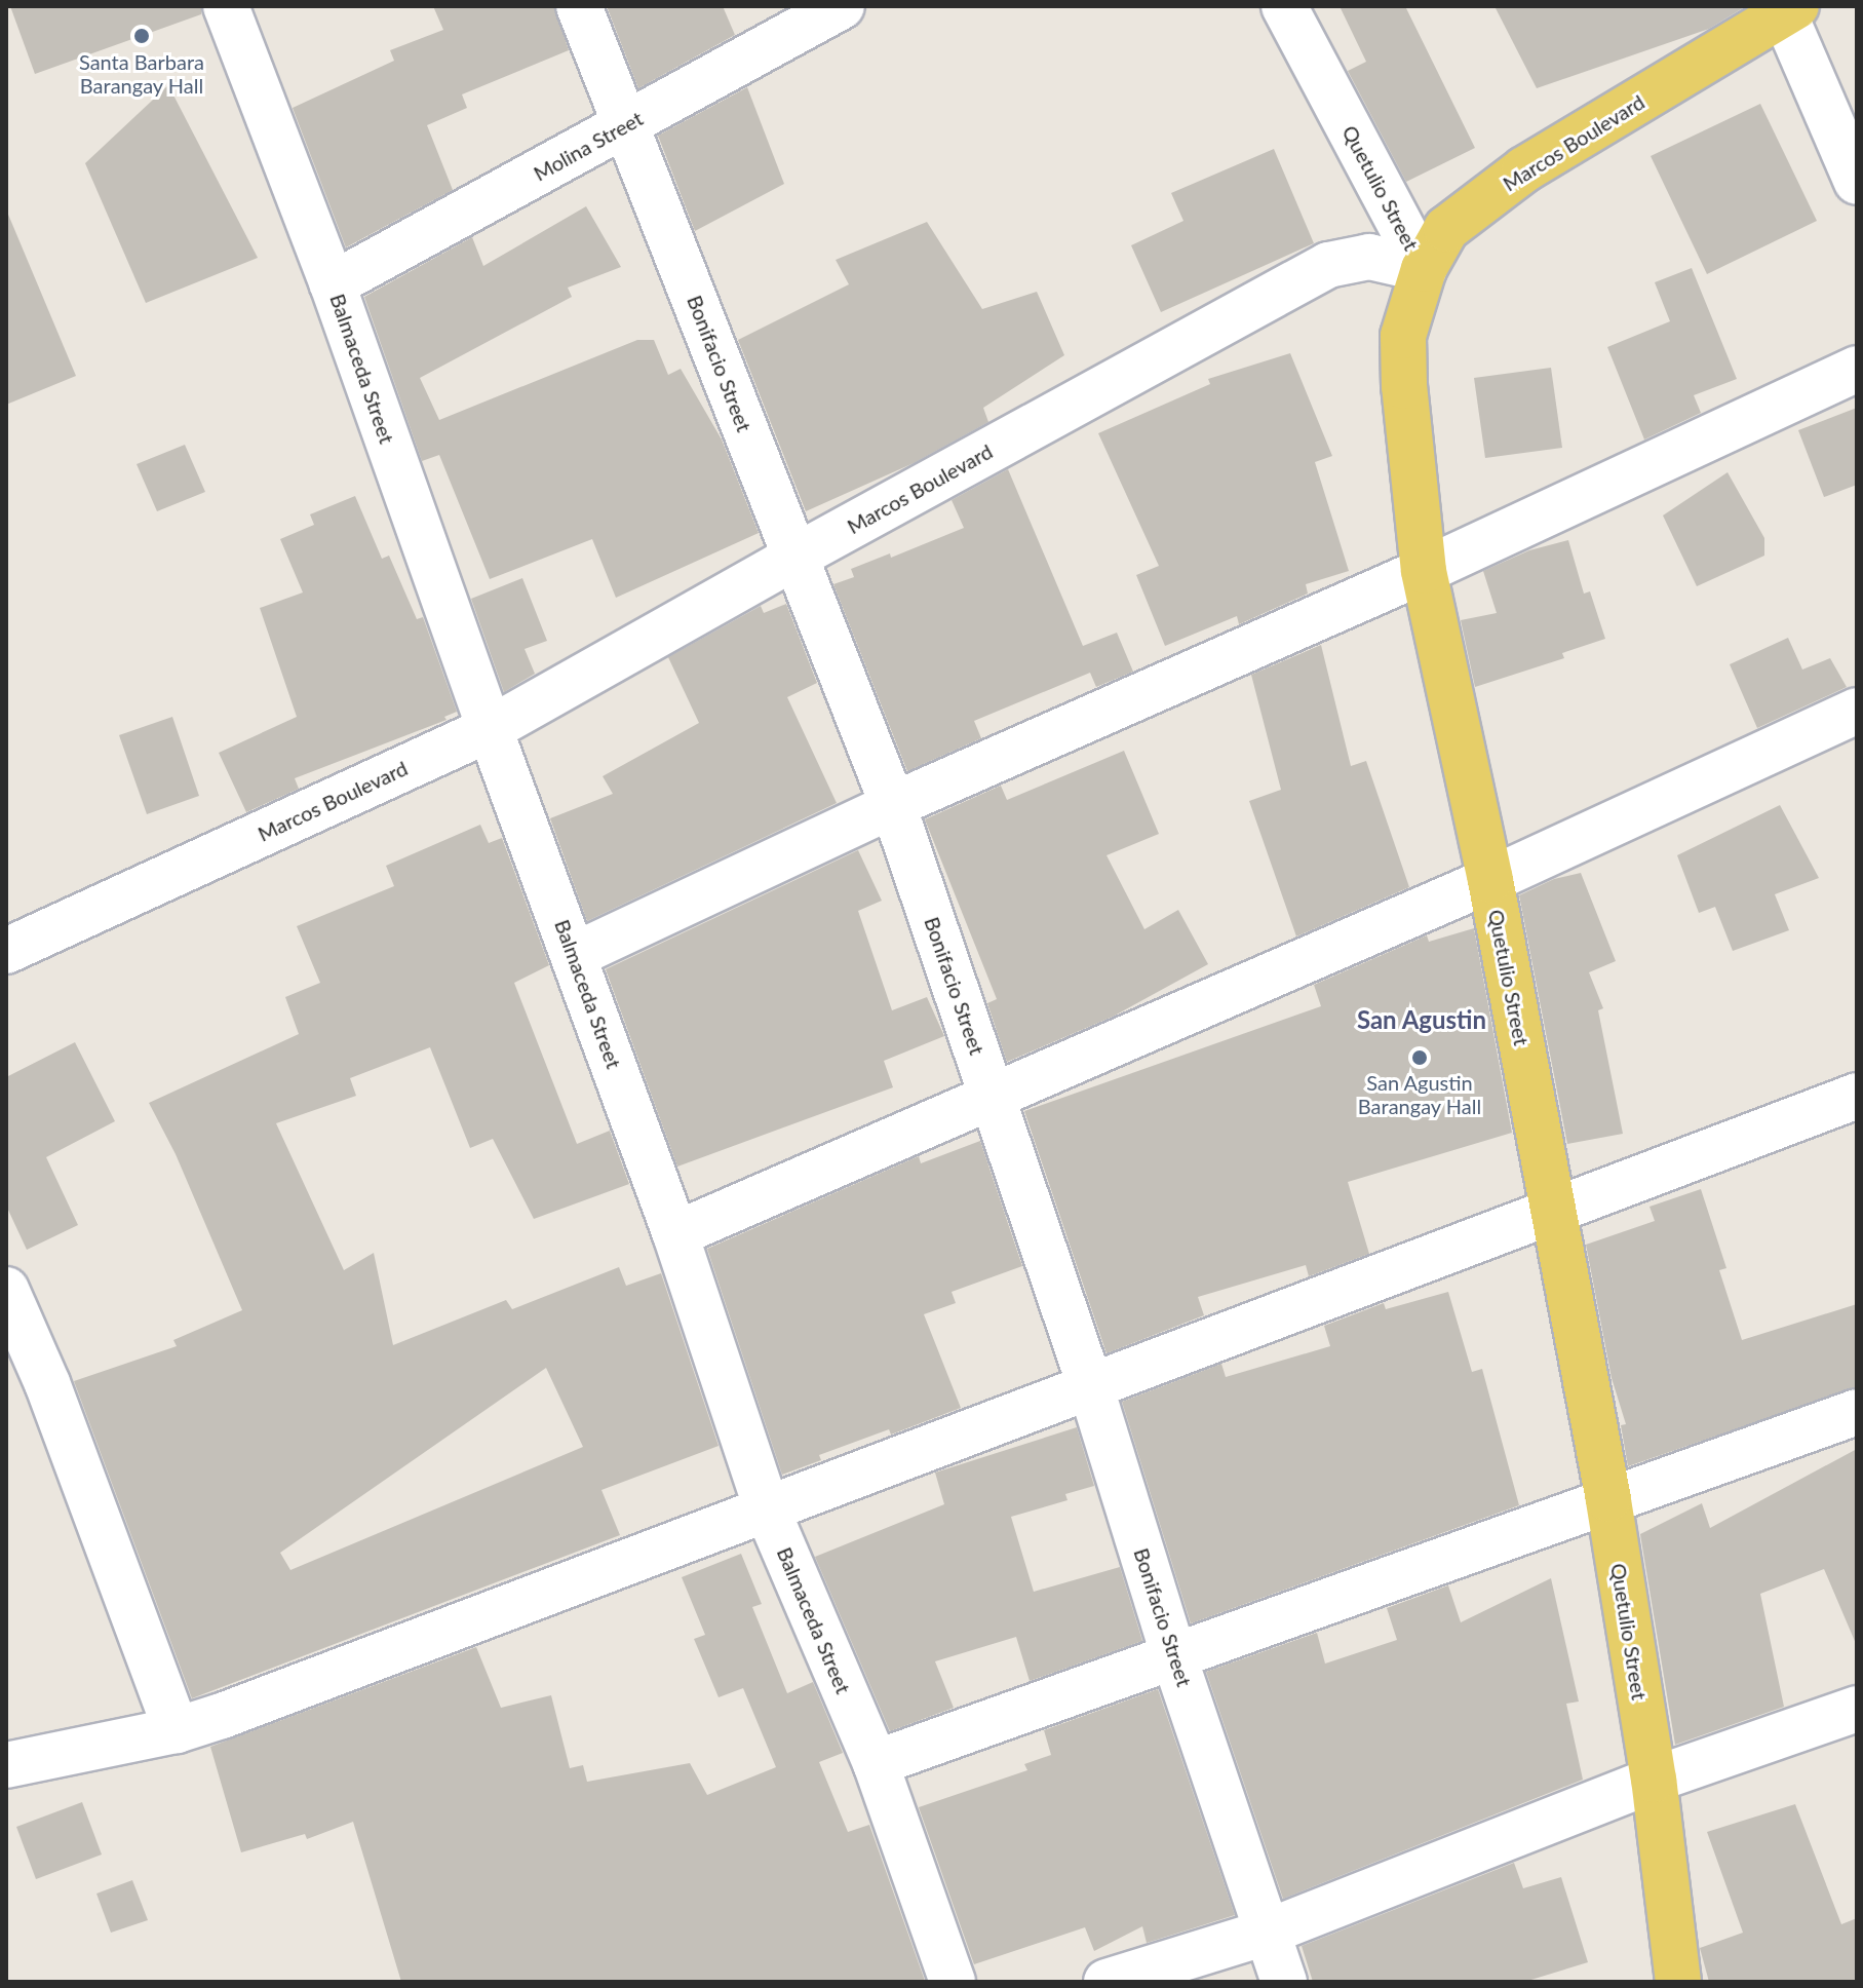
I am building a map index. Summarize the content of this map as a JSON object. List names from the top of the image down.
{
  "streets": {
    "main road": ["Marcos Boulevard", "Quetulio Street"],
    "street": ["Molina Street", "Bonifacio Street", "Balmaceda Street"]
  },
  "crossings": [
    ["Marcos Boulevard", "Quetulio Street"],
    ["Marcos Boulevard", "Bonifacio Street"],
    ["Marcos Boulevard", "Balmaceda Street"],
    ["Molina Street", "Bonifacio Street"],
    ["Molina Street", "Balmaceda Street"]
  ],
  "districts": ["San Agustin"],
  "places": ["Santa Barbara Barangay Hall", "San Agustin Barangay Hall"]
}
